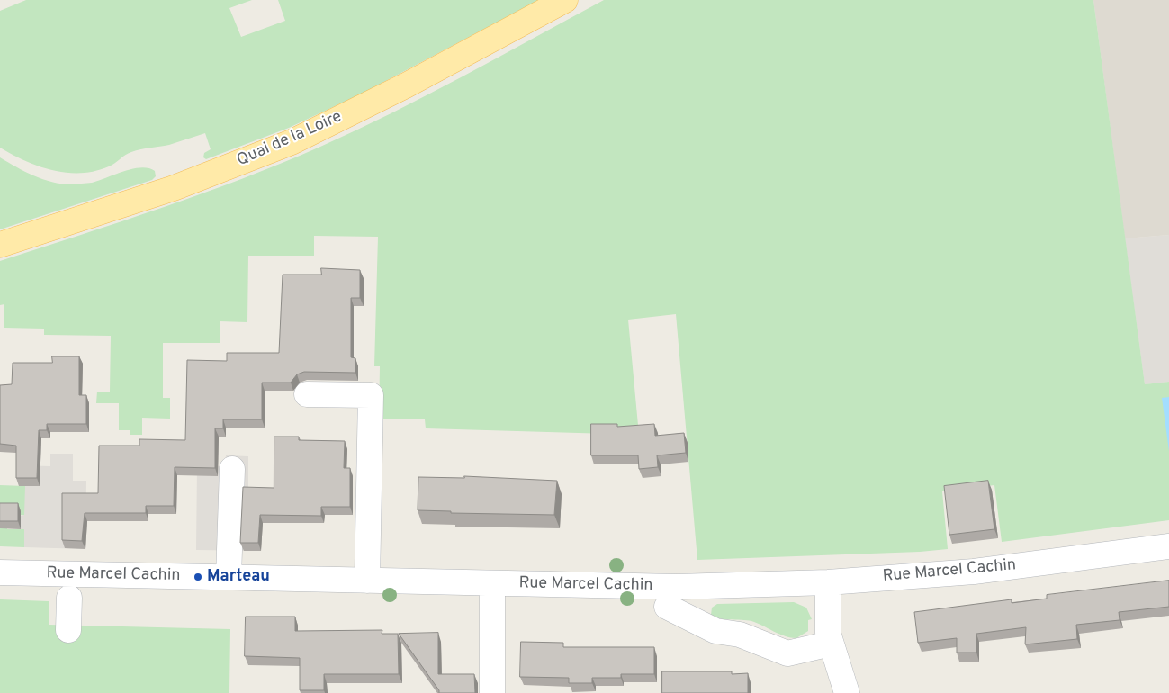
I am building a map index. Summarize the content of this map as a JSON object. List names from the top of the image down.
{
  "streets": {
    "main road": ["Quai de la Loire"],
    "street": ["Rue Marcel Cachin"]
  },
  "places": ["Marteau"]
}
